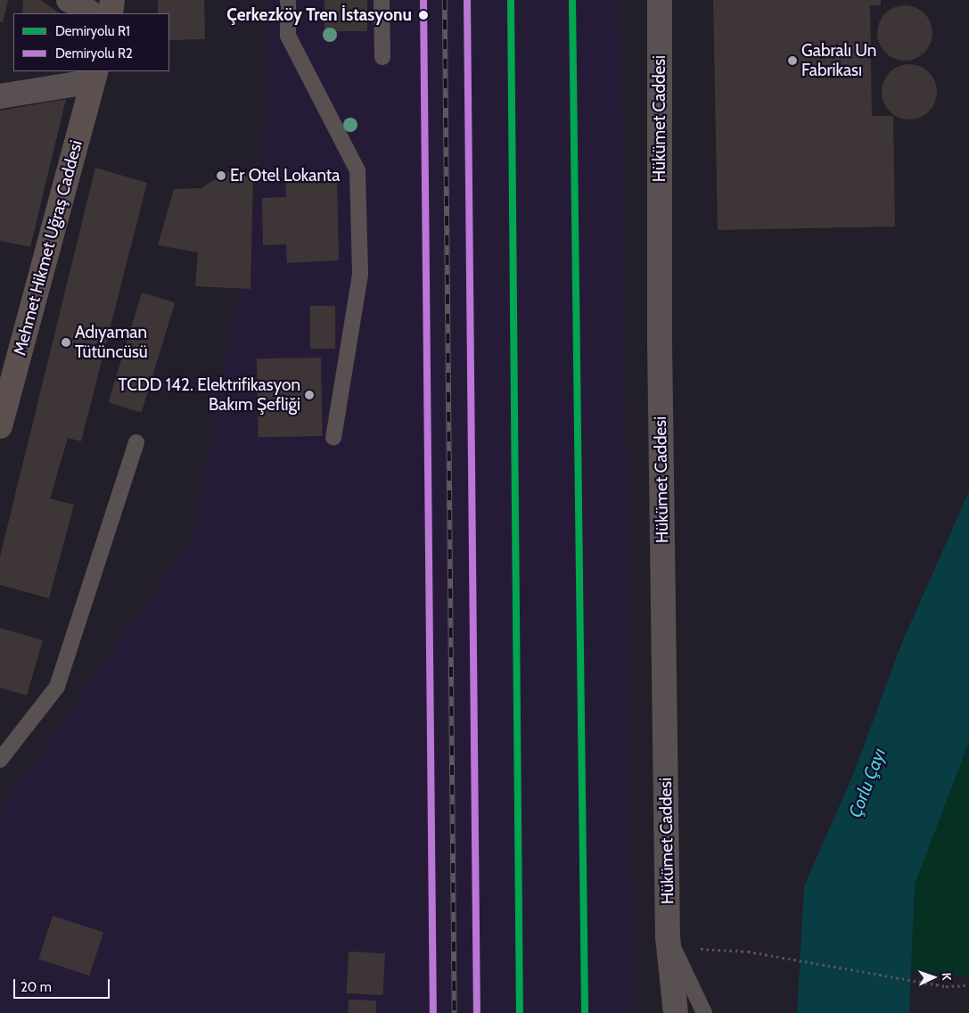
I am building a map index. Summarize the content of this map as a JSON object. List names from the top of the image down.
{
  "streets": {
    "main road": ["Mehmet Hikmet Uğraş Caddesi"],
    "street": ["Hükümet Caddesi"]
  },
  "water": ["Çorlu Çayı"],
  "places": [
    "Çerkezköy Tren İstasyonu",
    "Gabralı Un Fabrikası",
    "Er Otel Lokanta",
    "Adıyaman Tütüncüsü",
    "TCDD 142. Elektrifikasyon Bakım Şefliği"
  ],
  "lines": ["rail line R1", "rail line R2"],
  "legend": ["Demiryolu R1", "Demiryolu R2"],
  "scale_bar": "20 m",
  "north": "right"
}
